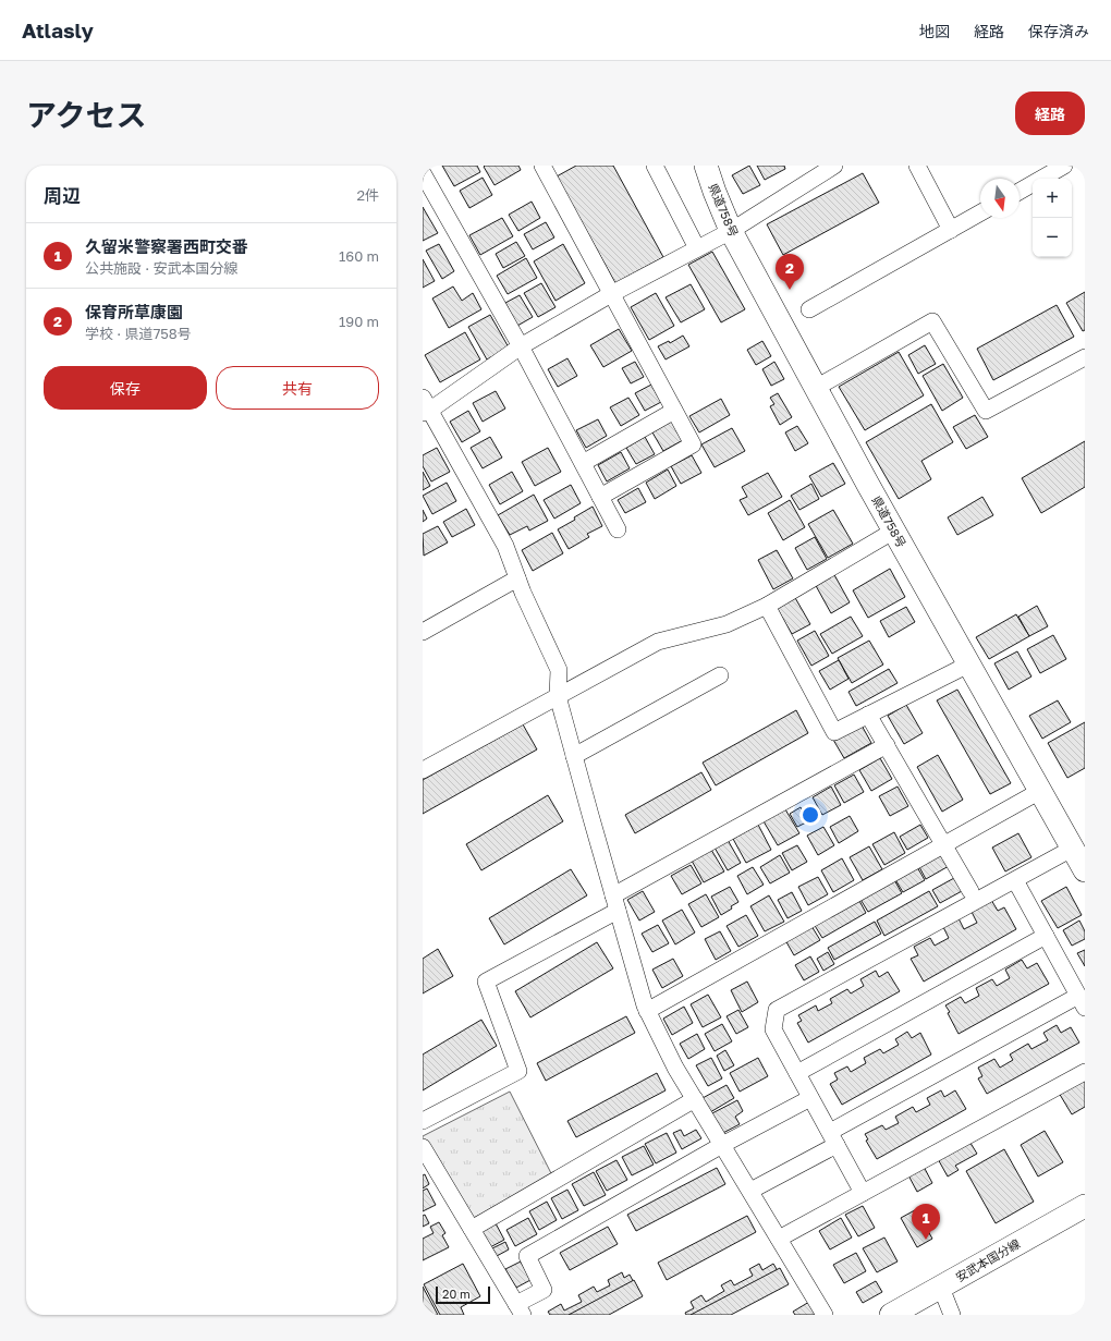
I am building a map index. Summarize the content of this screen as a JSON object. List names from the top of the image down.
{
  "streets": {
    "main road": ["県道758号", "安武本国分線"]
  },
  "scale_bar": "20 m",
  "north": "bottom",
  "page": {
    "header": "Atlasly",
    "nav": ["地図", "経路", "保存済み"],
    "title": "アクセス",
    "buttons": [
      "経路",
      ["保存", "共有"]
    ],
    "heading": ["周辺", "2件"],
    "map_buttons": ["+", "−"],
    "list": [
      {
        "mark": "1",
        "name": "久留米警察署西町交番",
        "note": "公共施設 · 安武本国分線",
        "value": "160 m"
      },
      {
        "mark": "2",
        "name": "保育所草康園",
        "note": "学校 · 県道758号",
        "value": "190 m"
      }
    ],
    "pins": ["2", "1"],
    "scale": "20 m"
  }
}
